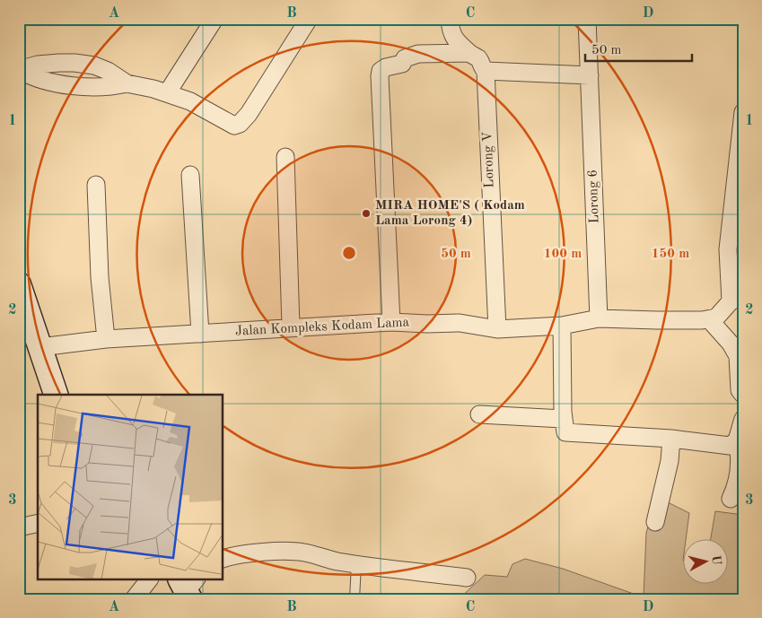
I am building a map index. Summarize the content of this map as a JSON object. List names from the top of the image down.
{
  "streets": {
    "street": ["Lorong V", "Lorong 6", "Jalan Kompleks Kodam Lama"]
  },
  "crossings": [
    ["Lorong V", "Jalan Kompleks Kodam Lama"],
    ["Lorong 6", "Jalan Kompleks Kodam Lama"]
  ],
  "places": ["MIRA HOME'S ( Kodam Lama Lorong 4)"],
  "scale_bar": "50 m",
  "north": "right",
  "grid": {
    "columns": [
      "A",
      "B",
      "C",
      "D"
    ],
    "rows": ["1", "2", "3"]
  },
  "rings": ["50 m", "100 m", "150 m"]
}
